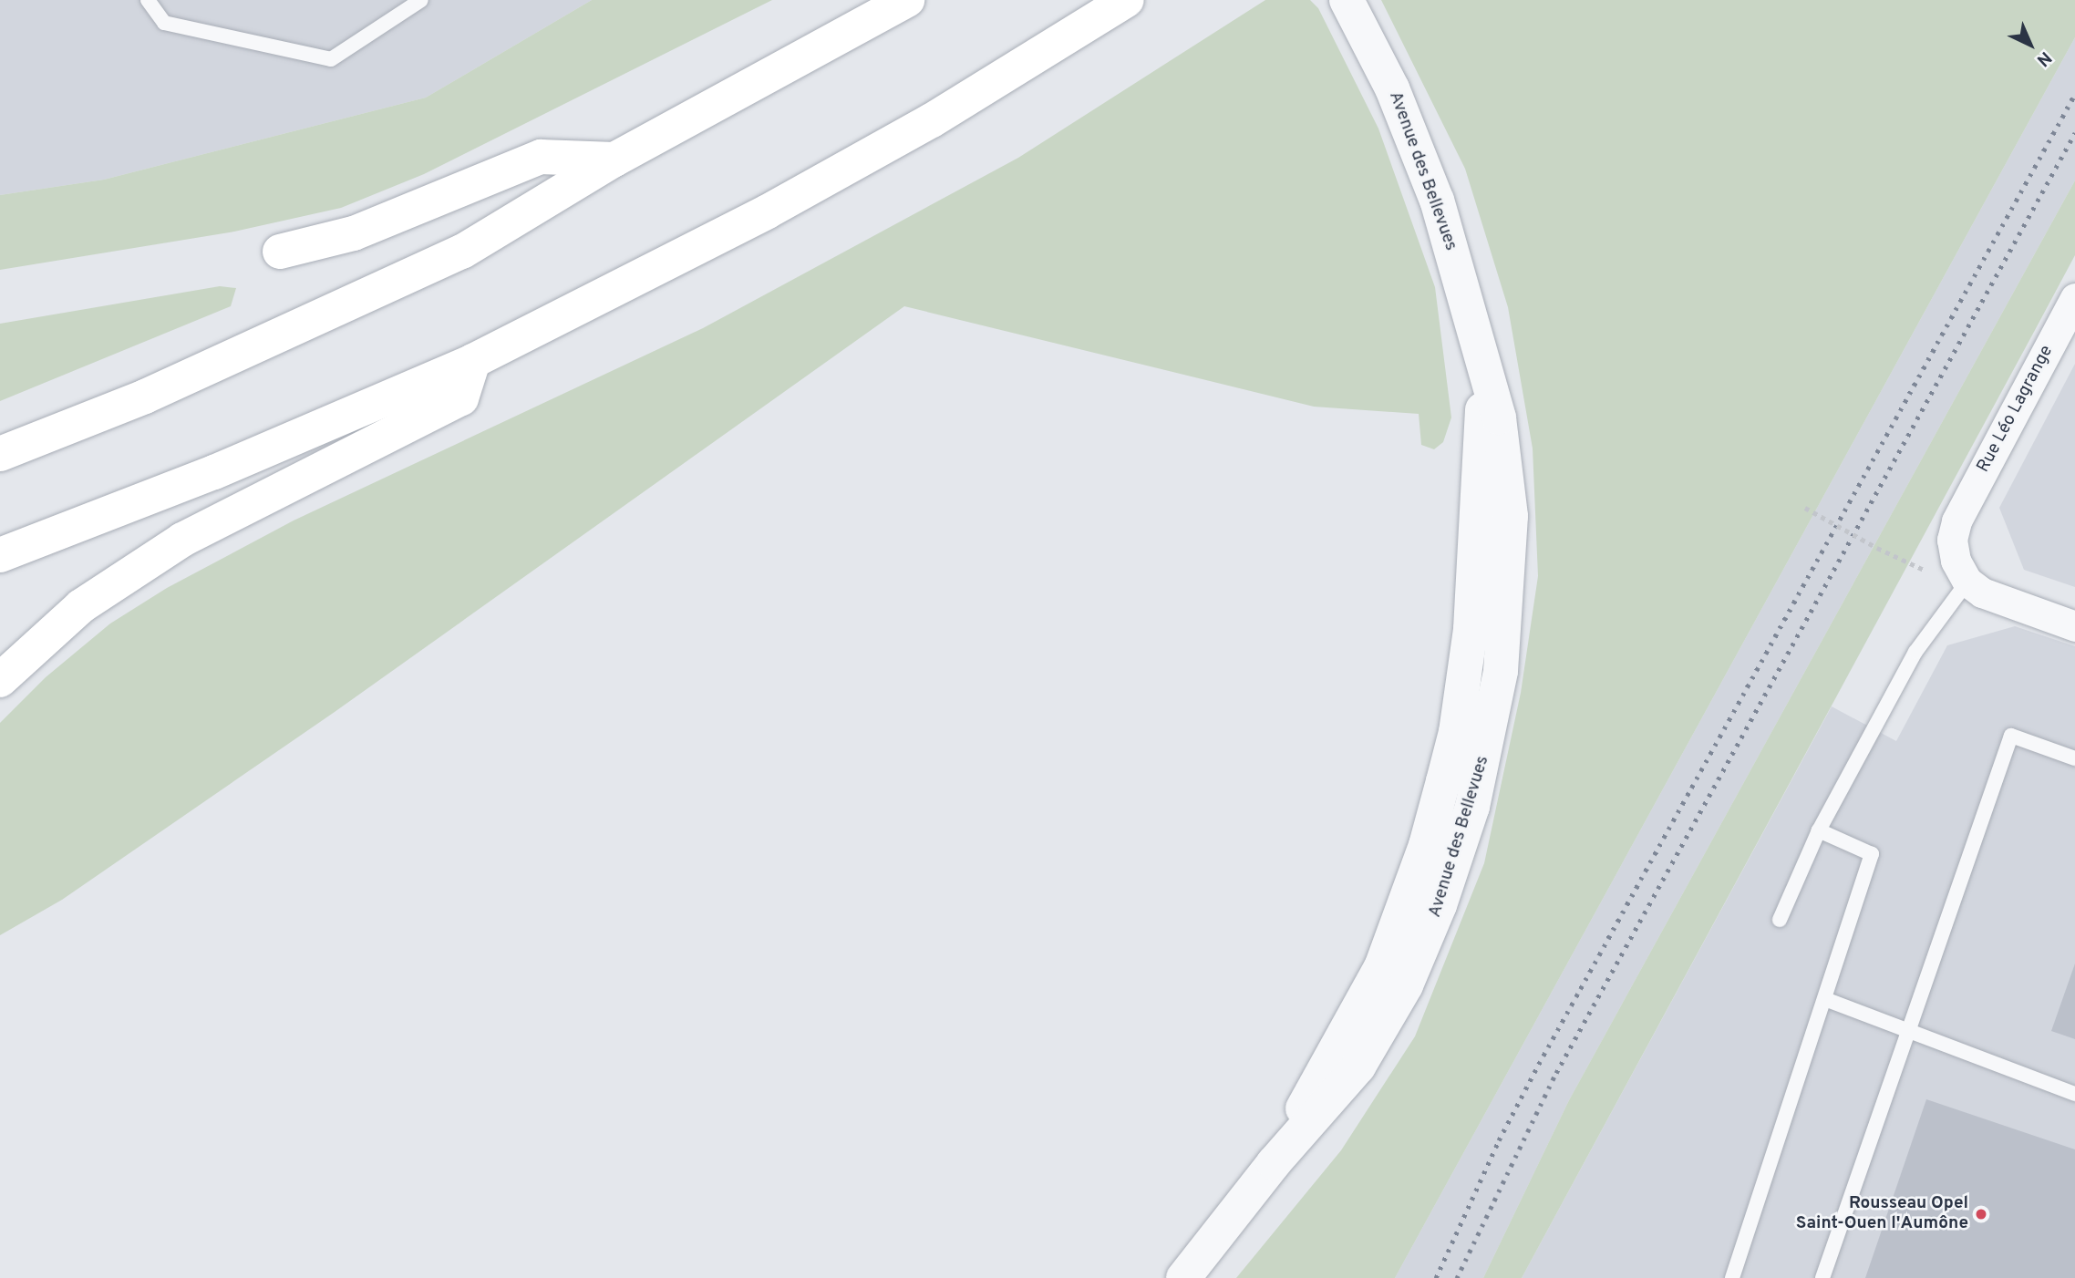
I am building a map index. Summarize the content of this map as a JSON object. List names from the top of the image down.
{
  "streets": {
    "street": ["Avenue des Bellevues", "Rue Léo Lagrange"]
  },
  "places": ["Rousseau Opel Saint-Ouen l'Aumône"],
  "north": "bottom right"
}
